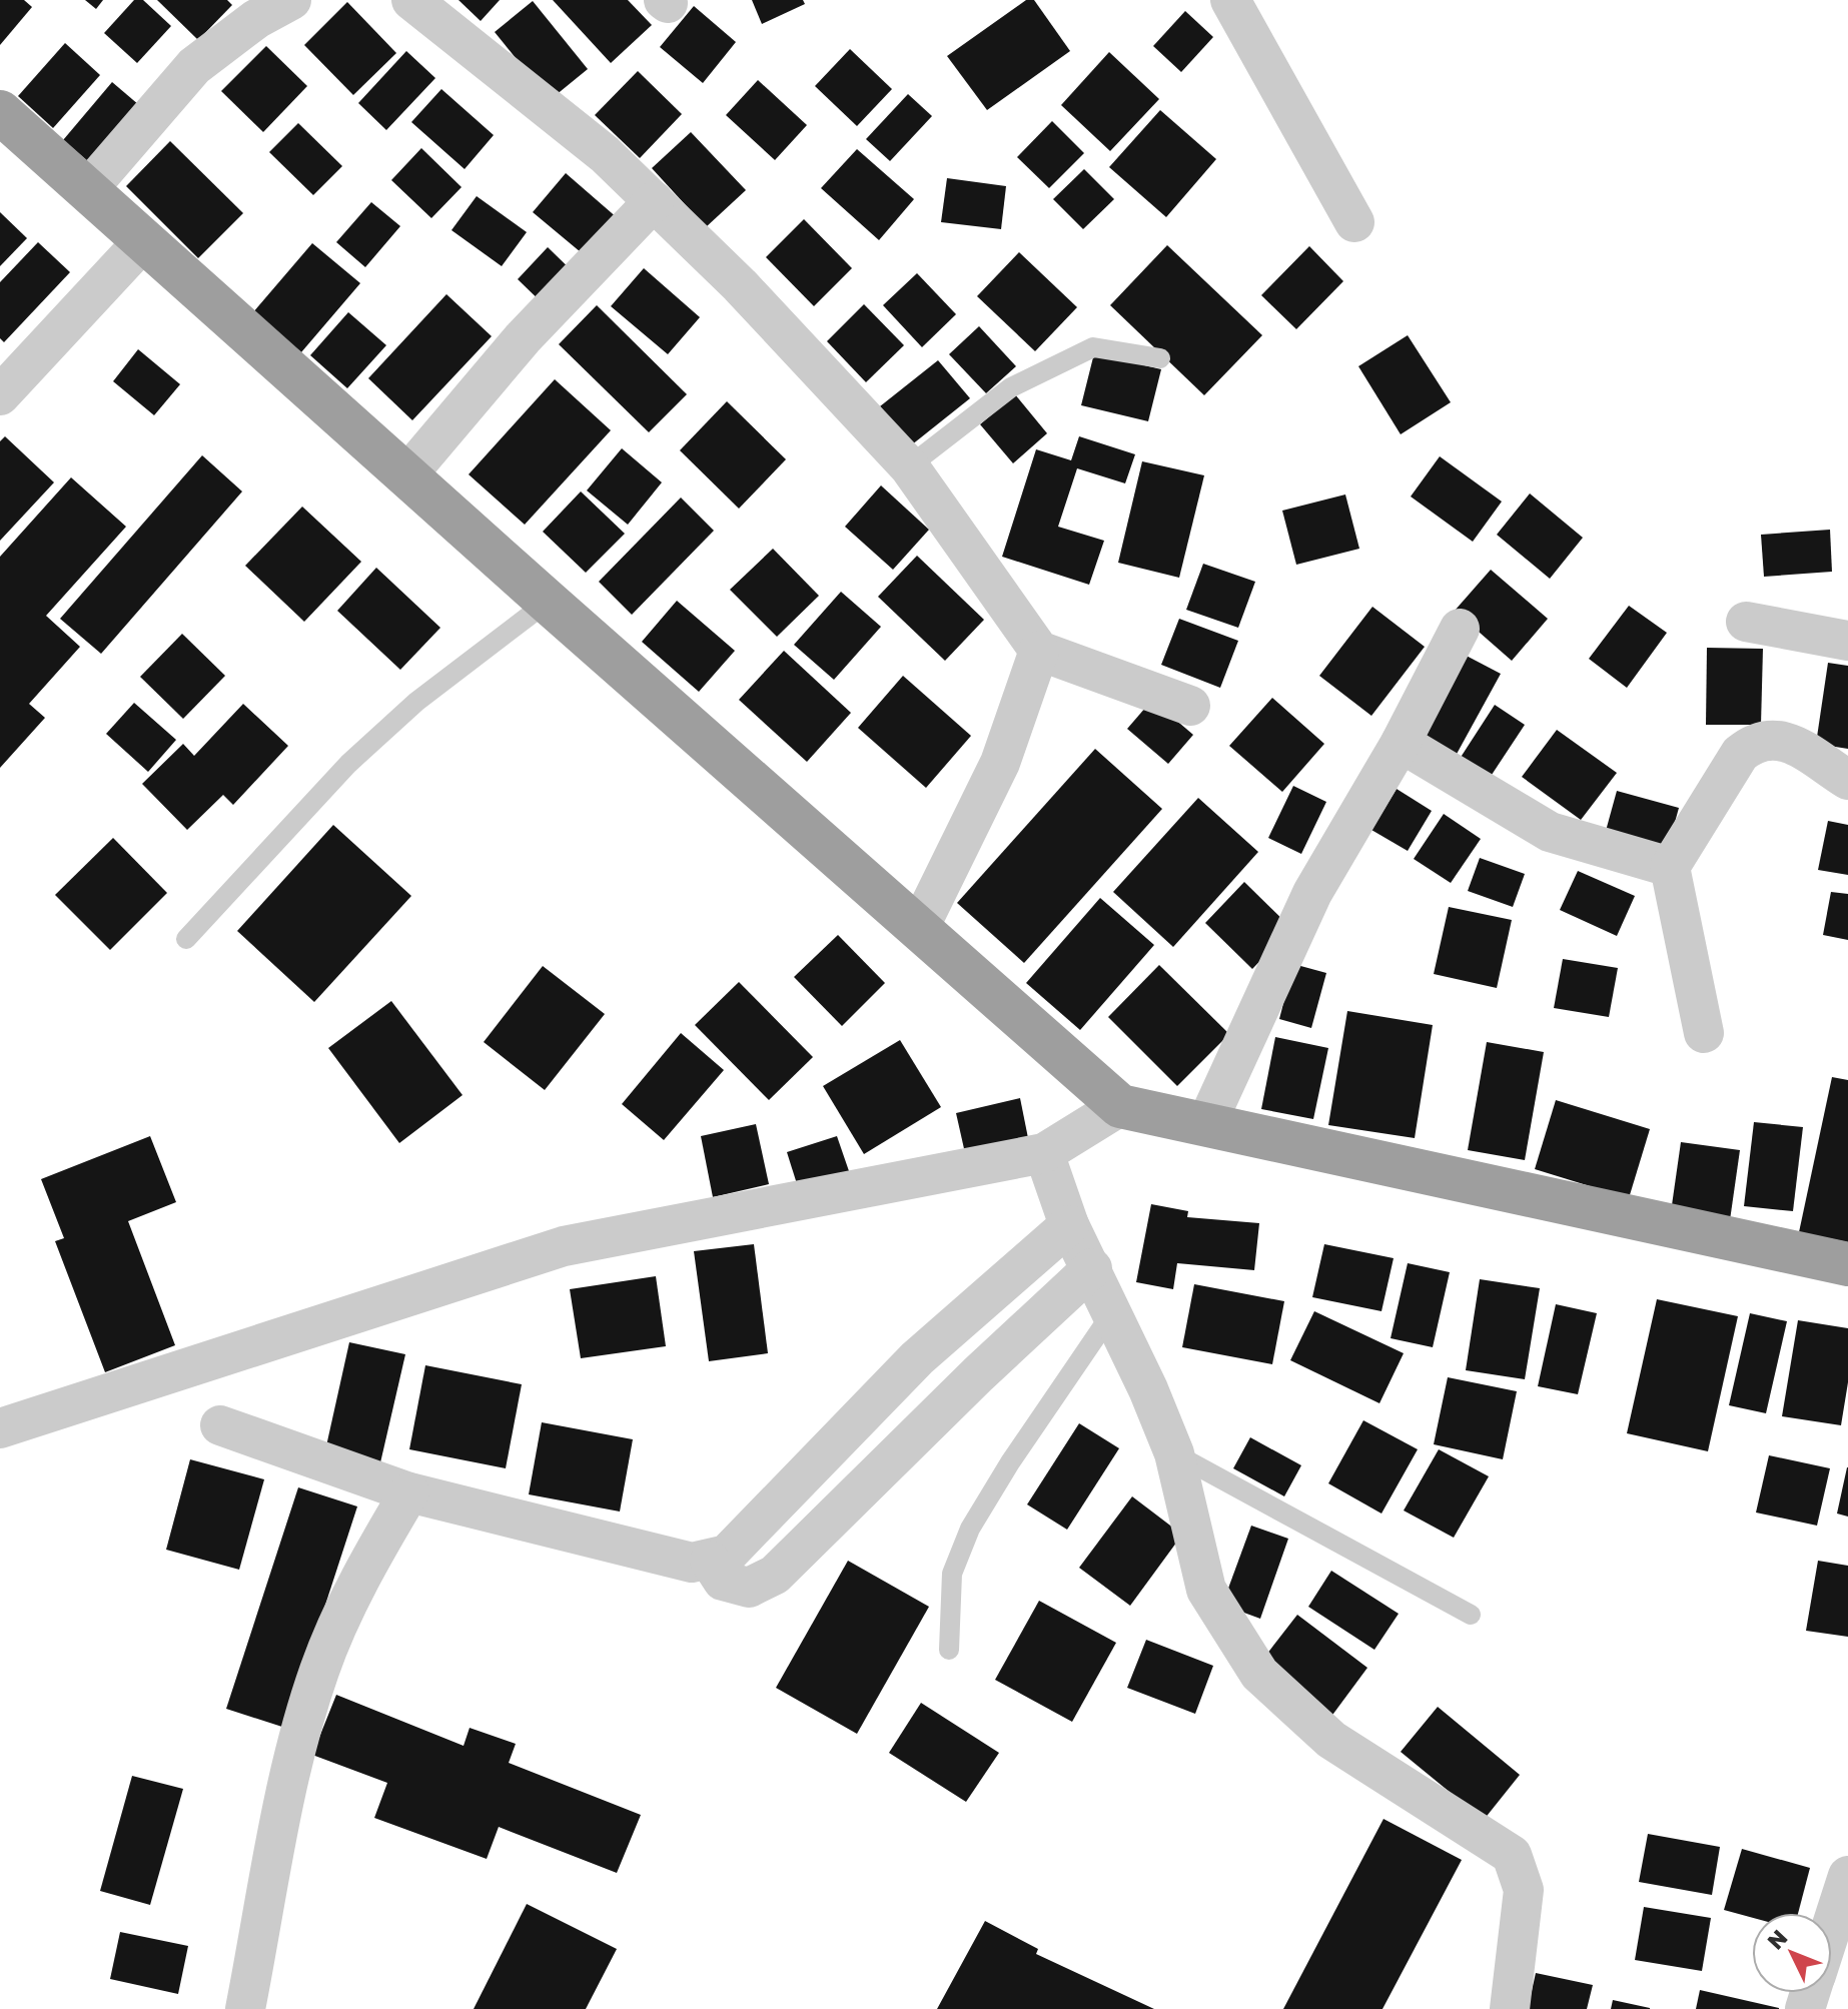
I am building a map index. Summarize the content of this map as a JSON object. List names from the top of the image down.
{
  "north": "top left"
}
